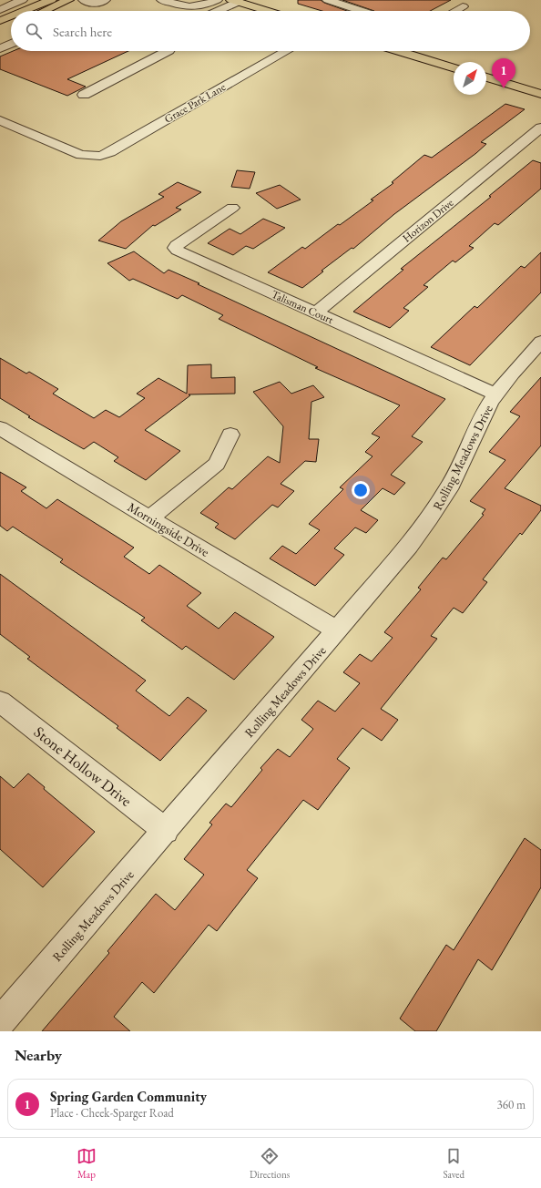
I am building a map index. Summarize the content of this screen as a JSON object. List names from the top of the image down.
{
  "streets": {
    "street": [
      "Grace Park Lane",
      "Horizon Drive",
      "Talisman Court",
      "Rolling Meadows Drive",
      "Morningside Drive",
      "Stone Hollow Drive"
    ]
  },
  "crossings": [
    ["Horizon Drive", "Talisman Court"],
    ["Talisman Court", "Rolling Meadows Drive"],
    ["Rolling Meadows Drive", "Morningside Drive"],
    ["Rolling Meadows Drive", "Stone Hollow Drive"]
  ],
  "north": "top right",
  "page": {
    "search": "Search here",
    "pins": "1",
    "heading": "Nearby",
    "list": [
      {
        "mark": "1",
        "name": "Spring Garden Community",
        "note": "Place · Cheek-Sparger Road",
        "value": "360 m"
      }
    ],
    "nav": ["Map", "Directions", "Saved"]
  }
}
